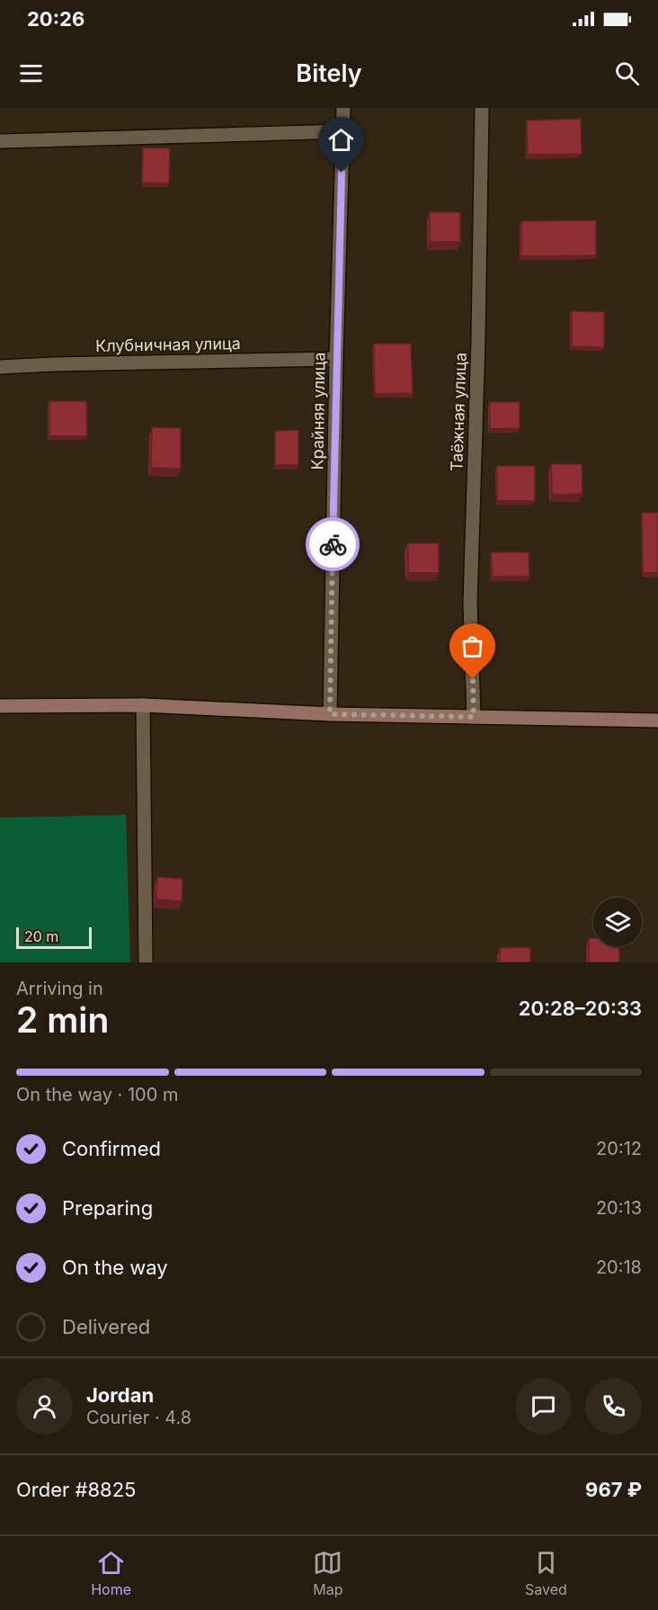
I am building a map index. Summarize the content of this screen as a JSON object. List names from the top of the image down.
{
  "streets": {
    "street": ["Клубничная улица", "Крайняя улица", "Таёжная улица"]
  },
  "crossings": [
    ["Клубничная улица", "Крайняя улица"]
  ],
  "scale_bar": "20 m",
  "page": {
    "status": "20:26",
    "header": "Bitely",
    "scale": "20 m",
    "heading": ["2 min", "Arriving in", "20:28–20:33"],
    "panel": [
      "Jordan",
      "Courier · 4.8",
      "Order #8825",
      "967 ₽"
    ],
    "bar": "On the way · 100 m",
    "list": [
      ["Confirmed", "20:12"],
      ["Preparing", "20:13"],
      ["On the way", "20:18"],
      "Delivered"
    ],
    "tabs": ["Home", "Map", "Saved"]
  }
}
